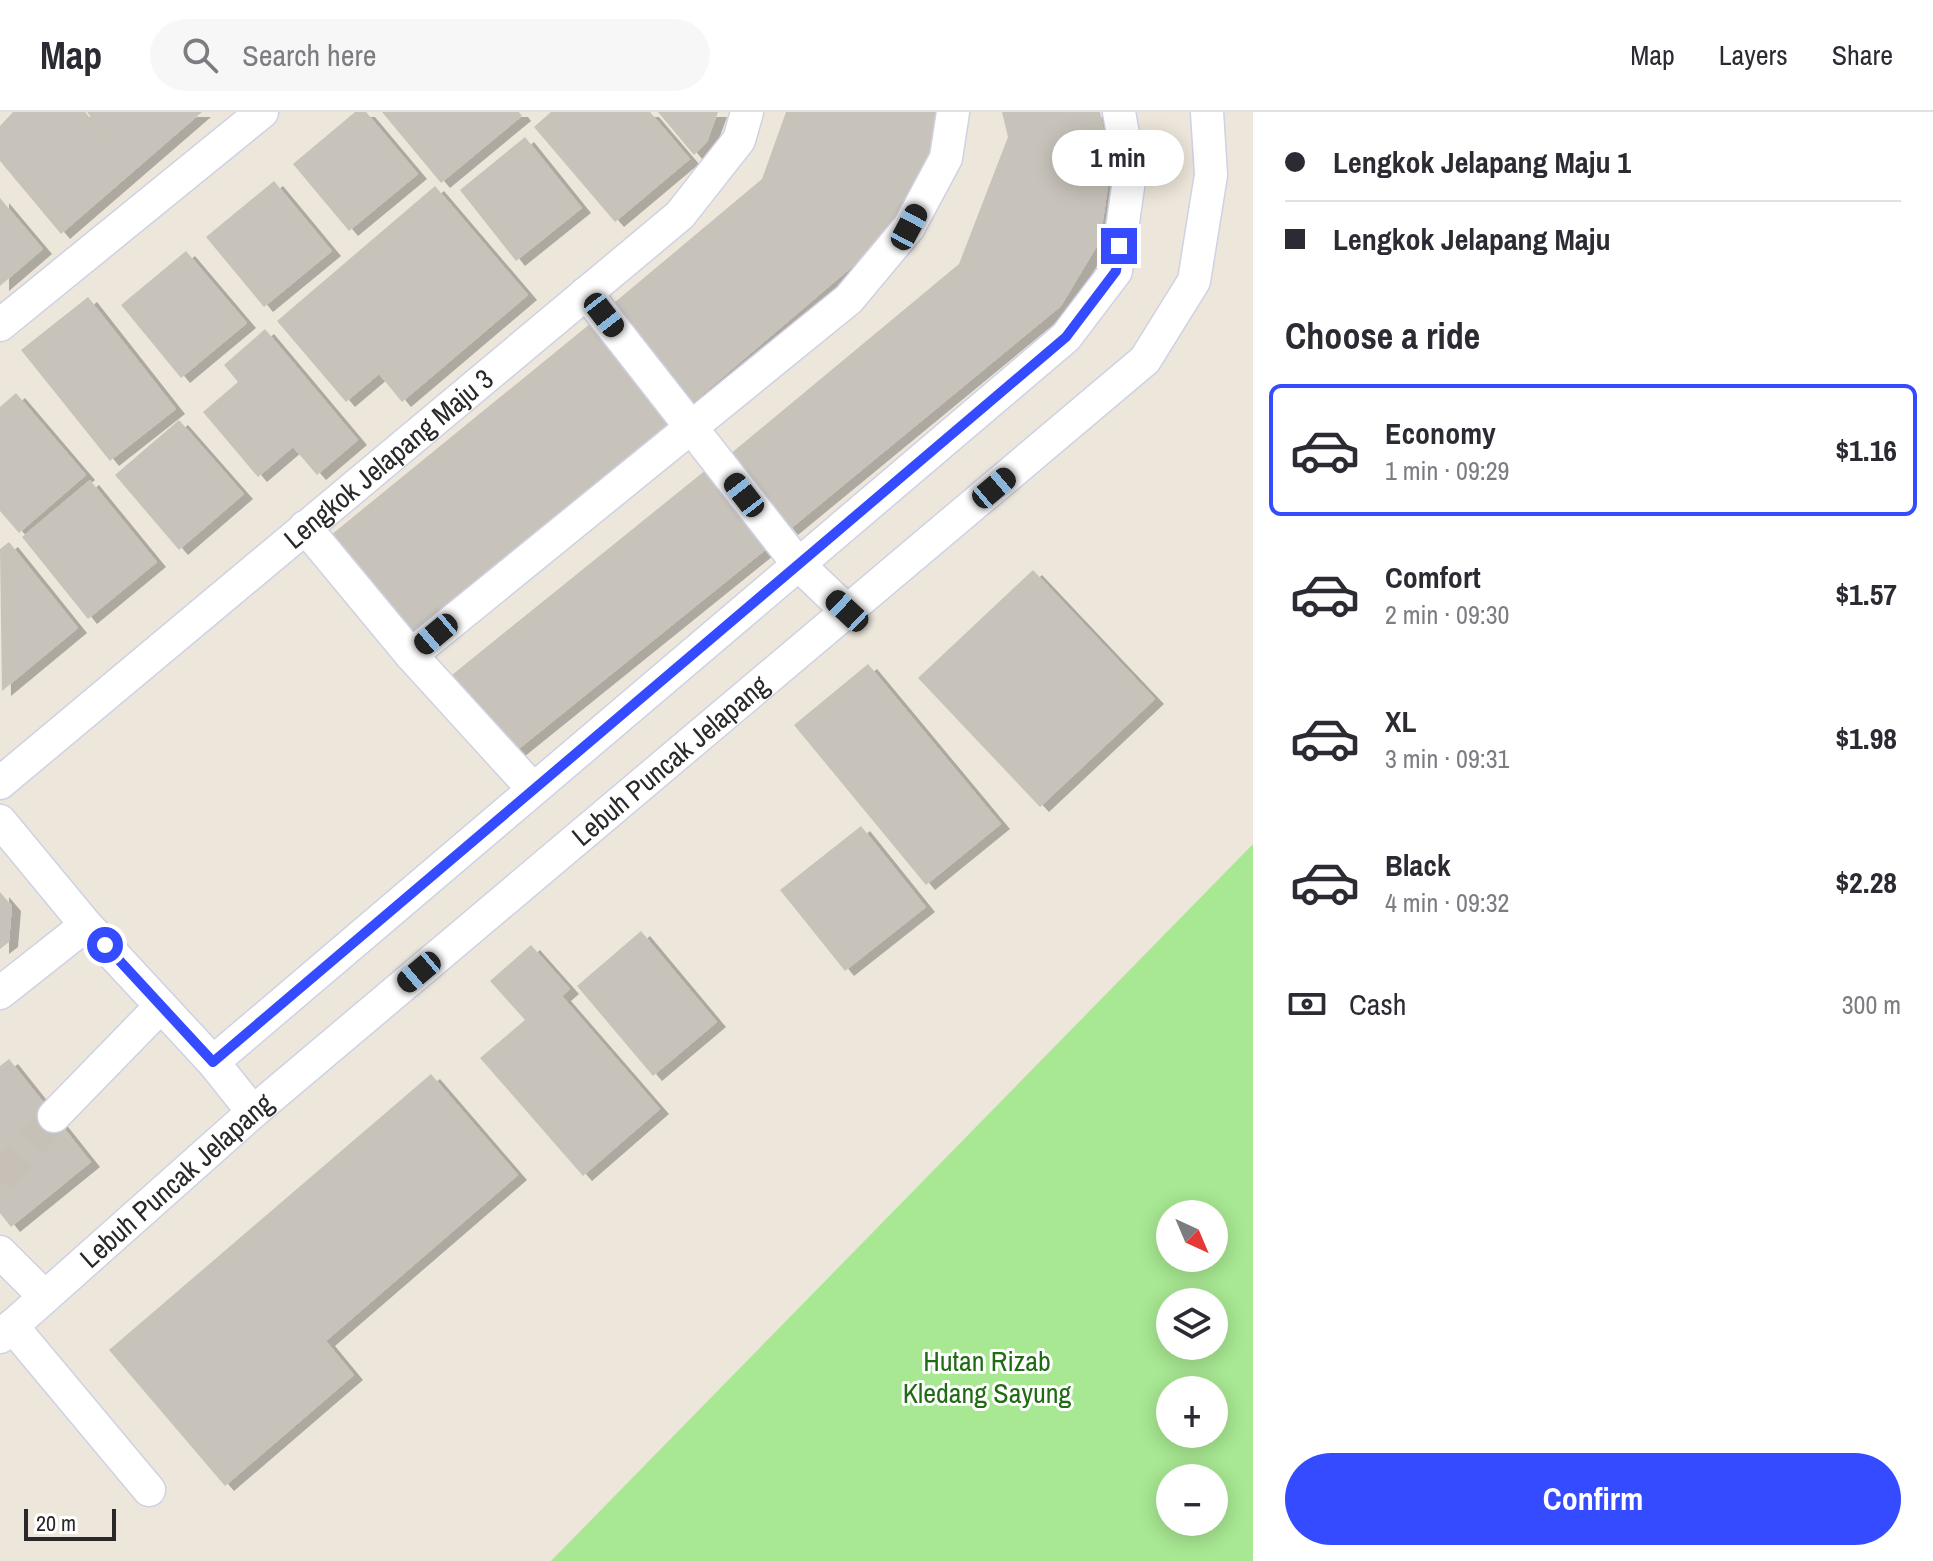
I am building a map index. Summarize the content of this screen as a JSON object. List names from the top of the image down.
{
  "streets": {
    "street": ["Lengkok Jelapang Maju 3", "Lebuh Puncak Jelapang"]
  },
  "parks": ["Hutan Rizab Kledang Sayung"],
  "scale_bar": "20 m",
  "north": "bottom right",
  "page": {
    "header": "Map",
    "search": "Search here",
    "nav": ["Map", "Layers", "Share"],
    "banner": ["Lengkok Jelapang Maju 1", "Lengkok Jelapang Maju"],
    "bubble": "1 min",
    "heading": "Choose a ride",
    "list": [
      {
        "name": "Economy",
        "note": "1 min · 09:29",
        "value": "$1.16"
      },
      {
        "name": "Comfort",
        "note": "2 min · 09:30",
        "value": "$1.57"
      },
      {
        "name": "XL",
        "note": "3 min · 09:31",
        "value": "$1.98"
      },
      {
        "name": "Black",
        "note": "4 min · 09:32",
        "value": "$2.28"
      }
    ],
    "pay": ["Cash", "300 m"],
    "map_buttons": ["+", "−"],
    "buttons": "Confirm",
    "scale": "20 m"
  }
}
